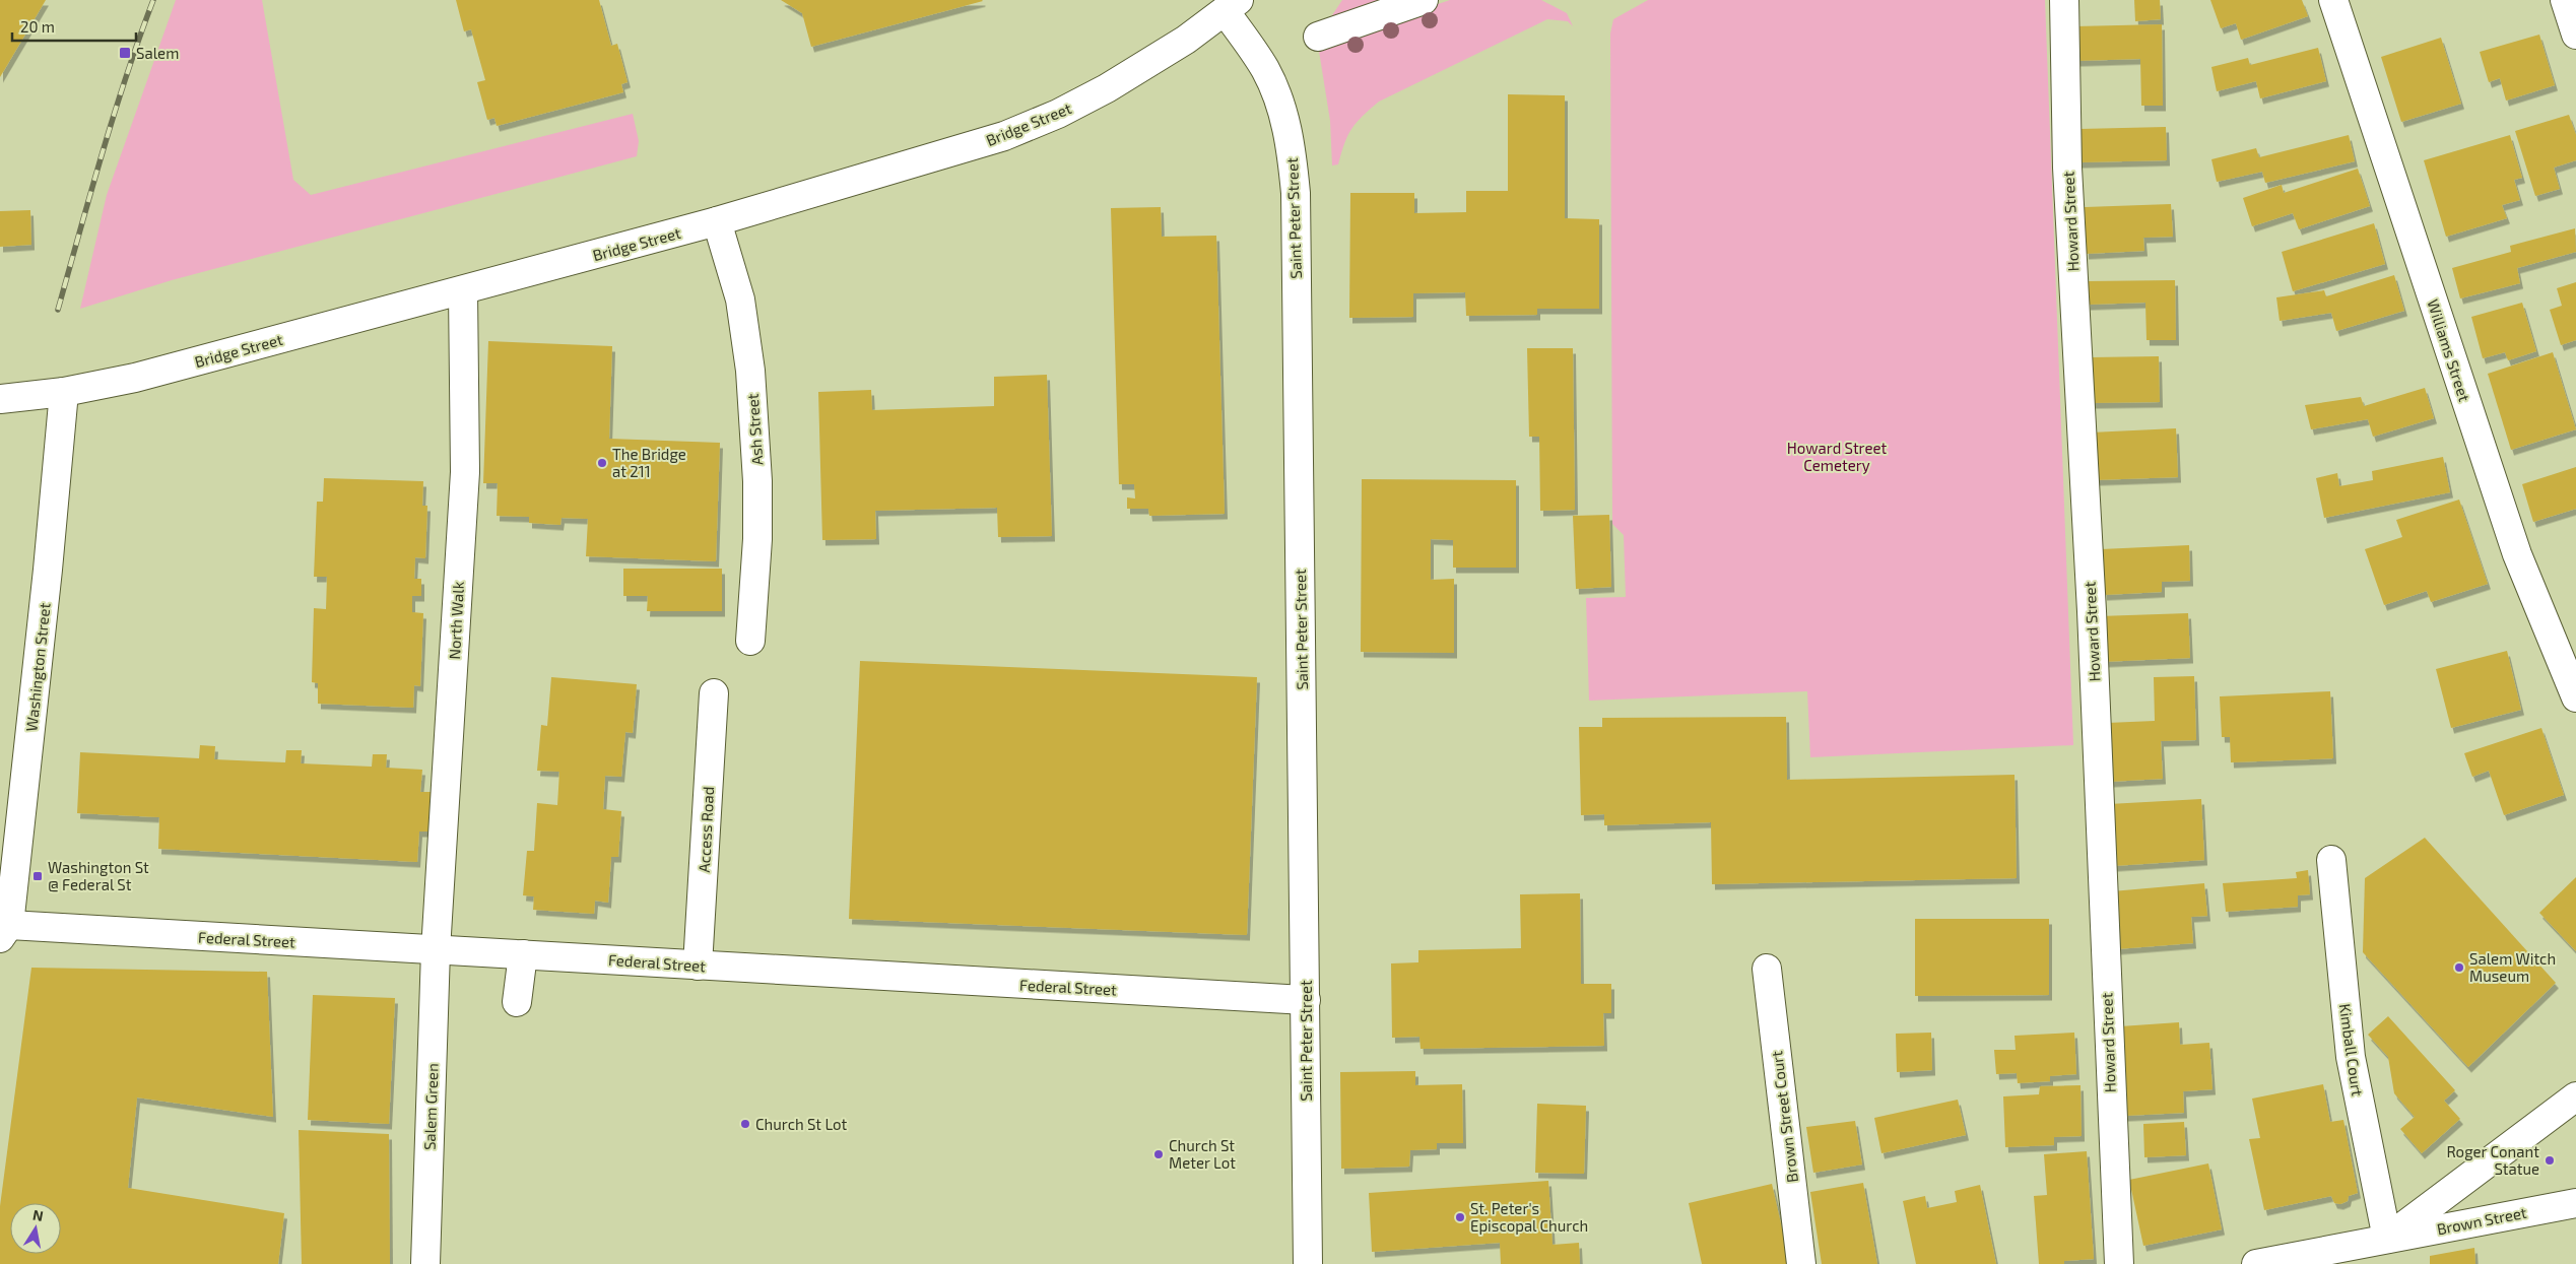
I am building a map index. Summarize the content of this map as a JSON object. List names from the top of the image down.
{
  "streets": {
    "main road": [
      "Bridge Street",
      "Saint Peter Street",
      "Howard Street",
      "Williams Street",
      "Ash Street",
      "North Walk",
      "Washington Street",
      "Access Road",
      "Federal Street",
      "Kimball Court",
      "Salem Green",
      "Brown Street Court",
      "Brown Street"
    ]
  },
  "crossings": [
    ["Bridge Street", "Saint Peter Street"],
    ["Bridge Street", "Ash Street"],
    ["Bridge Street", "North Walk"],
    ["Bridge Street", "Washington Street"],
    ["Saint Peter Street", "Federal Street"],
    ["North Walk", "Federal Street"],
    ["North Walk", "Salem Green"],
    ["Washington Street", "Federal Street"],
    ["Access Road", "Federal Street"],
    ["Federal Street", "Salem Green"],
    ["Kimball Court", "Brown Street"]
  ],
  "parks": ["Howard Street Cemetery"],
  "places": {
    "transit": ["Salem", "Washington St @ Federal St"],
    "other": [
      "The Bridge at 211",
      "Salem Witch Museum",
      "Church St Lot",
      "Church St Meter Lot",
      "Roger Conant Statue",
      "St. Peter's Episcopal Church"
    ]
  },
  "scale_bar": "20 m",
  "north": "top"
}
